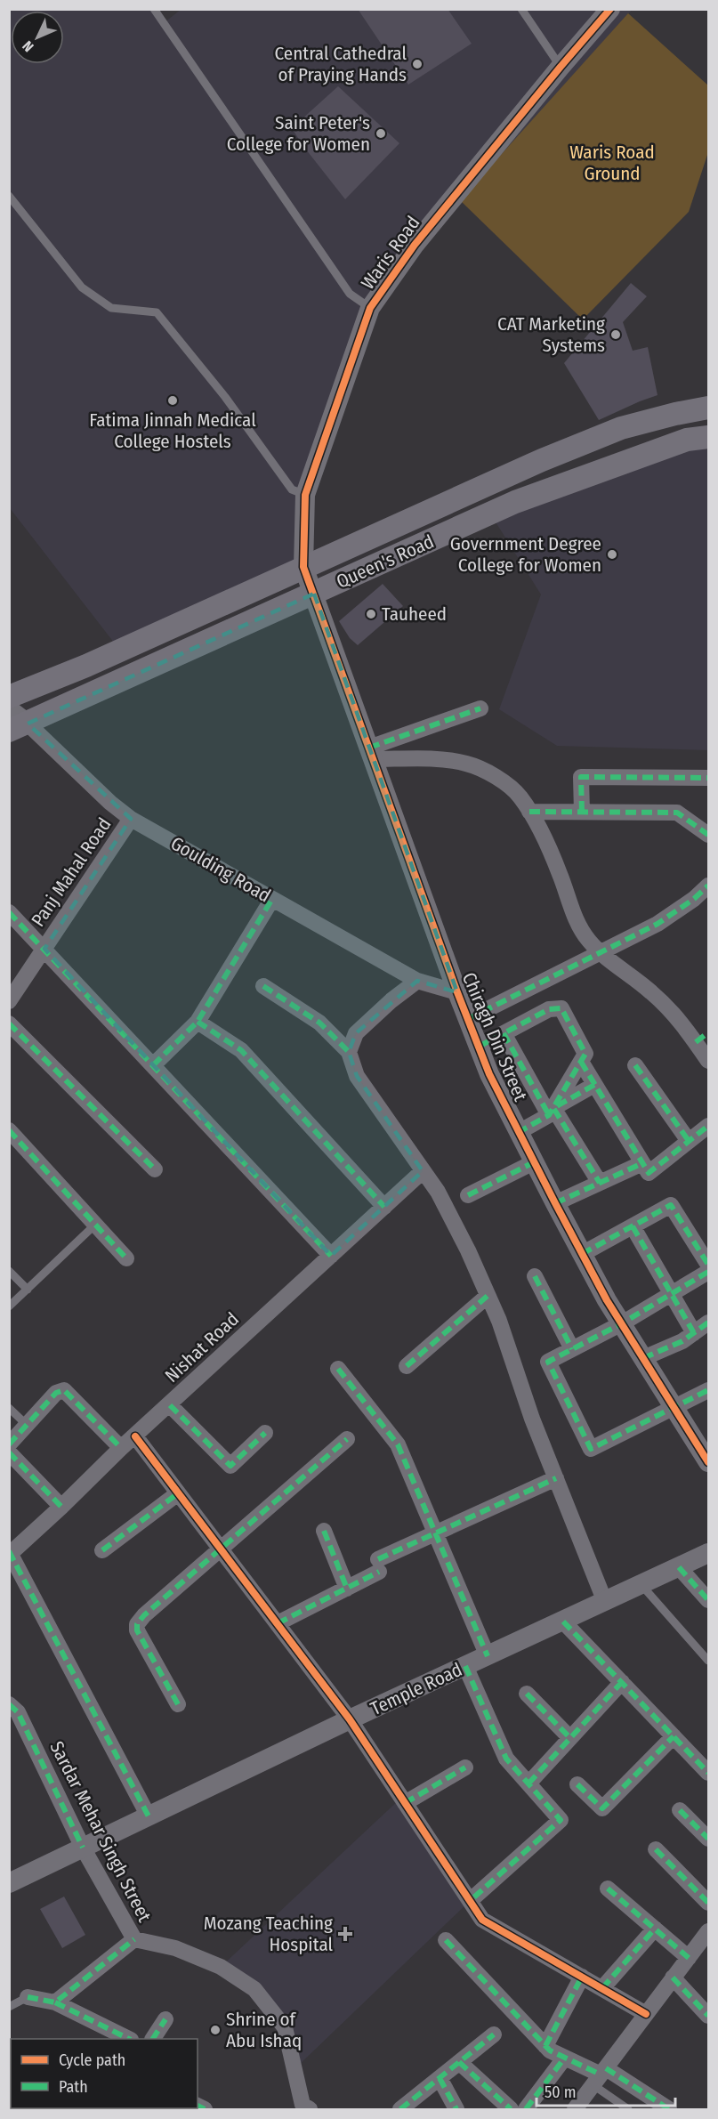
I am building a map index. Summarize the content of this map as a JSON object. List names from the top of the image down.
{
  "streets": {
    "main road": ["Queen's Road"],
    "street": [
      "Waris Road",
      "Goulding Road",
      "Panj Mahal Road",
      "Chiragh Din Street",
      "Nishat Road",
      "Temple Road",
      "Sardar Mehar Singh Street"
    ]
  },
  "crossings": [
    ["Waris Road", "Queen's Road"],
    ["Waris Road", "Chiragh Din Street"],
    ["Queen's Road", "Goulding Road"],
    ["Queen's Road", "Chiragh Din Street"],
    ["Goulding Road", "Panj Mahal Road"],
    ["Goulding Road", "Chiragh Din Street"],
    ["Temple Road", "Sardar Mehar Singh Street"]
  ],
  "parks": ["Waris Road Ground"],
  "places": {
    "other": [
      "Central Cathedral of Praying Hands",
      "Saint Peter's College for Women",
      "CAT Marketing Systems",
      "Fatima Jinnah Medical College Hostels",
      "Government Degree College for Women",
      "Tauheed",
      "Shrine of Abu Ishaq"
    ],
    "health": ["Mozang Teaching Hospital"]
  },
  "legend": ["Cycle path", "Path"],
  "scale_bar": "50 m",
  "north": "bottom left"
}
